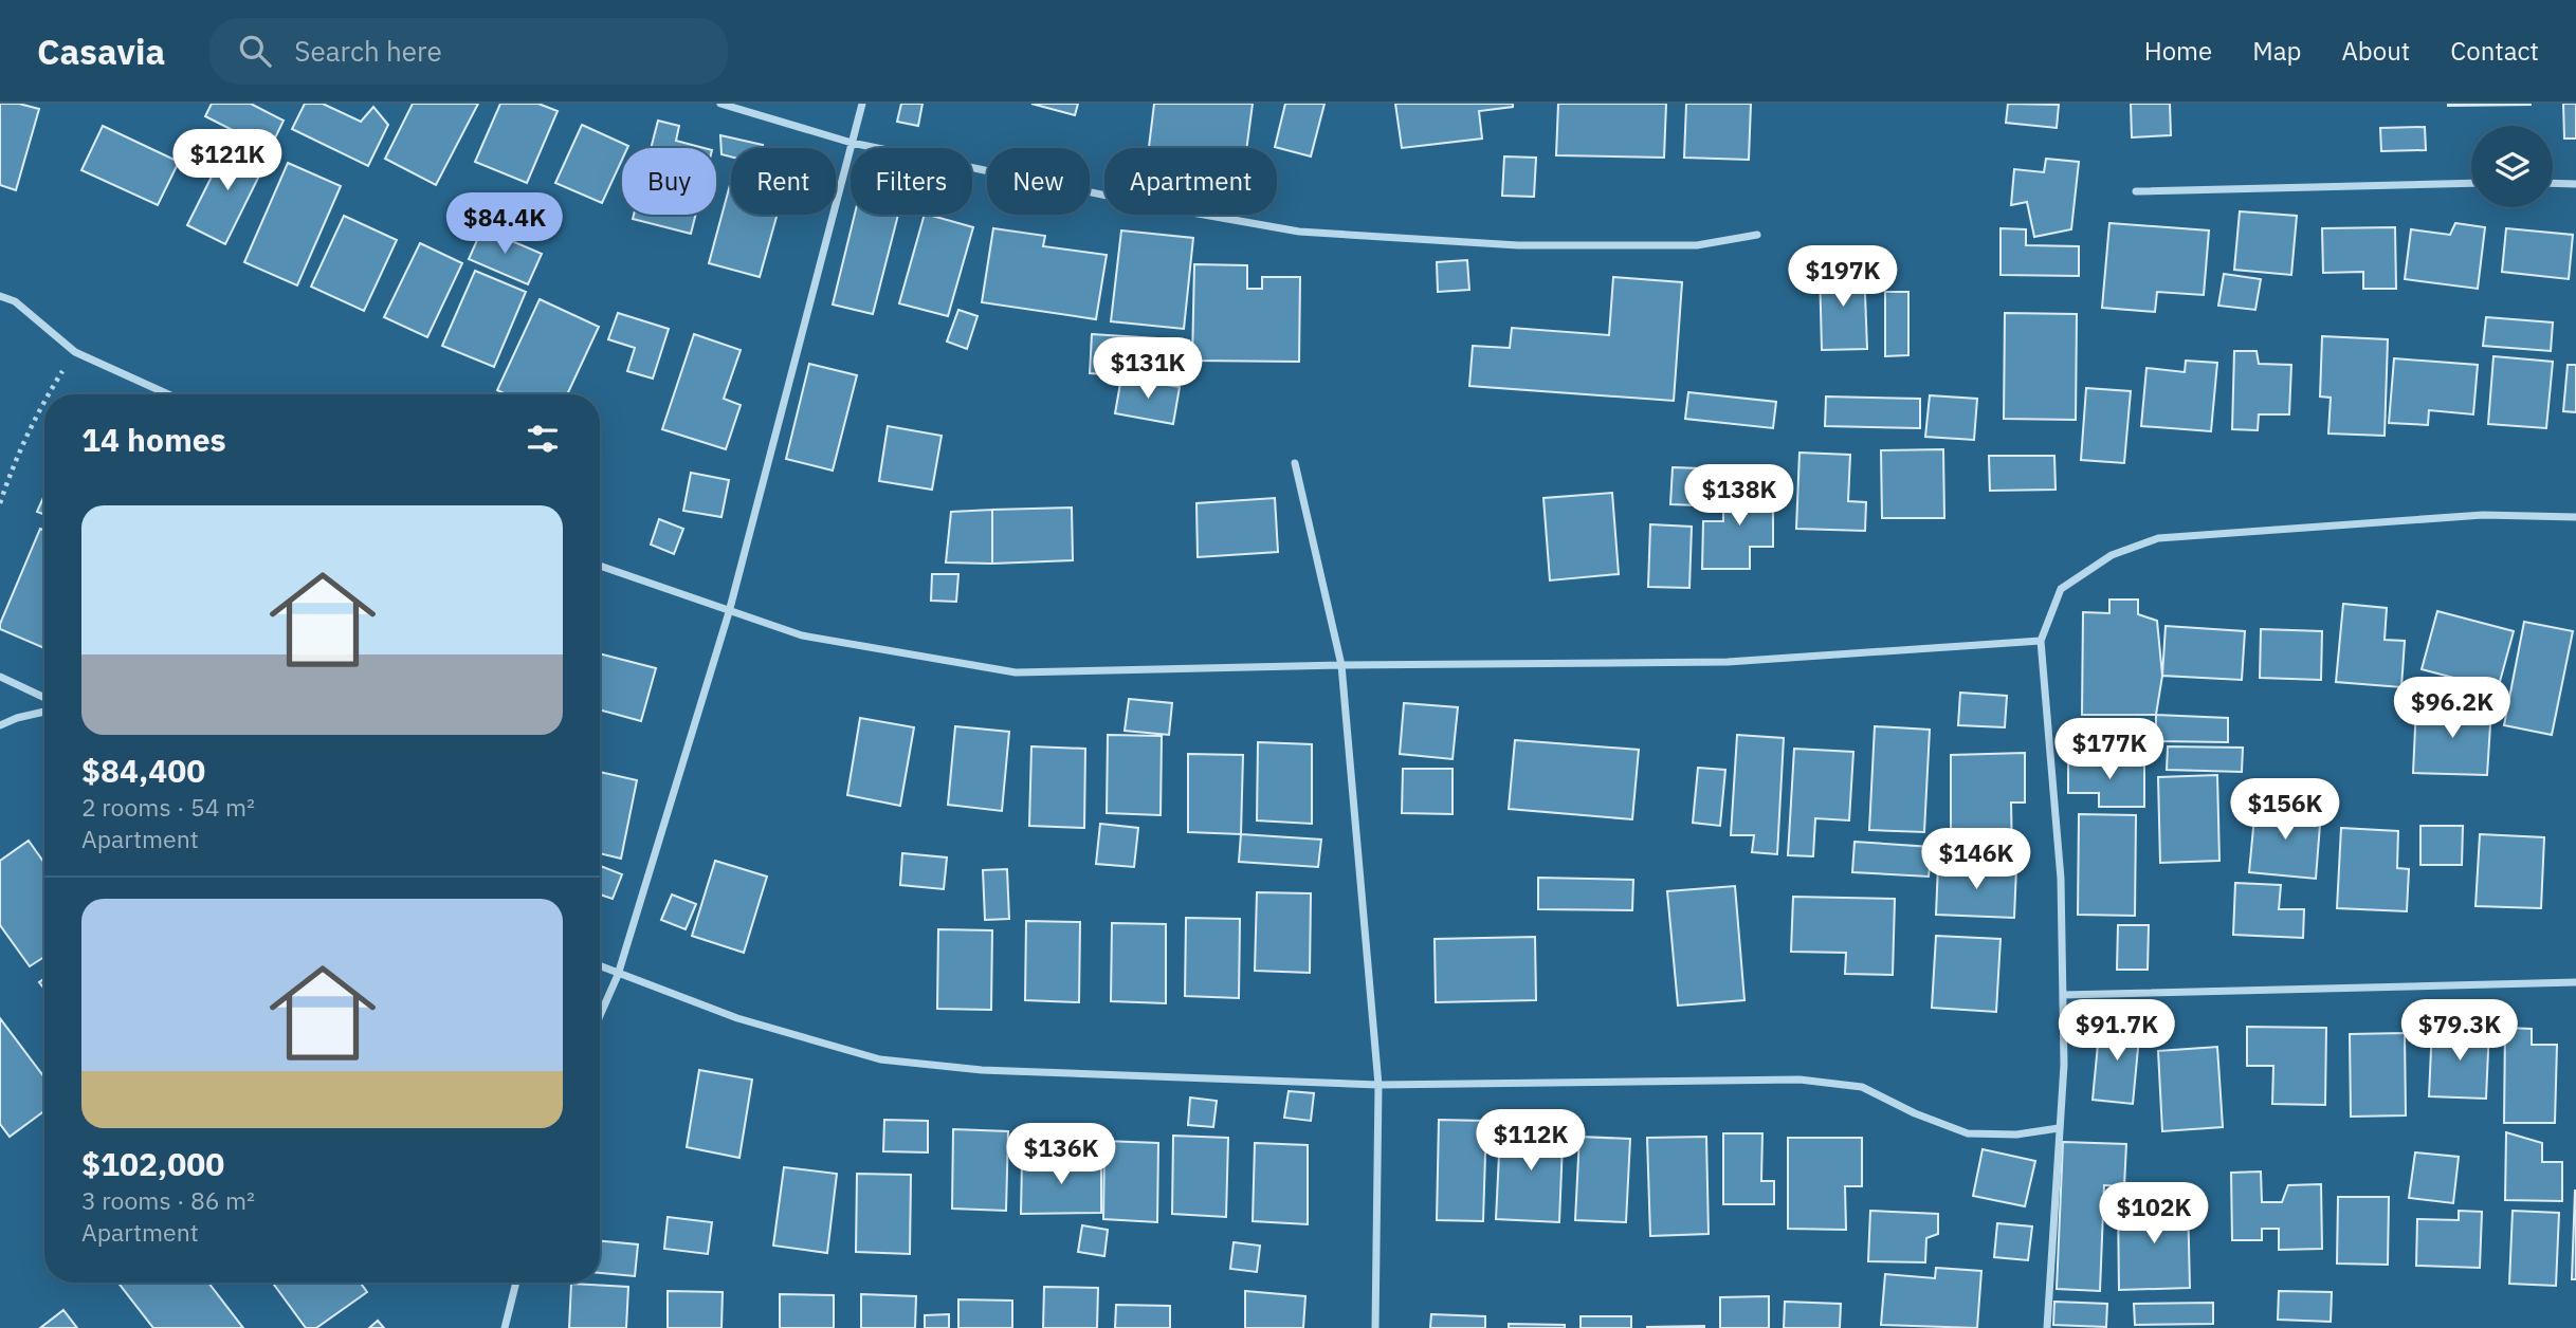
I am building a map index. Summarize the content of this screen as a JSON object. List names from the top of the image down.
{
  "page": {
    "header": "Casavia",
    "search": "Search here",
    "nav": [
      "Home",
      "Map",
      "About",
      "Contact"
    ],
    "price": [
      "$121K",
      "$84.4K",
      "$197K",
      "$131K",
      "$138K",
      "$96.2K",
      "$177K",
      "$156K",
      "$146K",
      "$91.7K",
      "$79.3K",
      "$112K",
      "$136K",
      "$102K"
    ],
    "chip": [
      "Buy",
      "Rent",
      "Filters",
      "New",
      "Apartment"
    ],
    "heading": "14 homes",
    "list": [
      {
        "name": "$84,400",
        "note": "2 rooms · 54 m² · Apartment"
      },
      {
        "name": "$102,000",
        "note": "3 rooms · 86 m² · Apartment"
      }
    ]
  }
}
